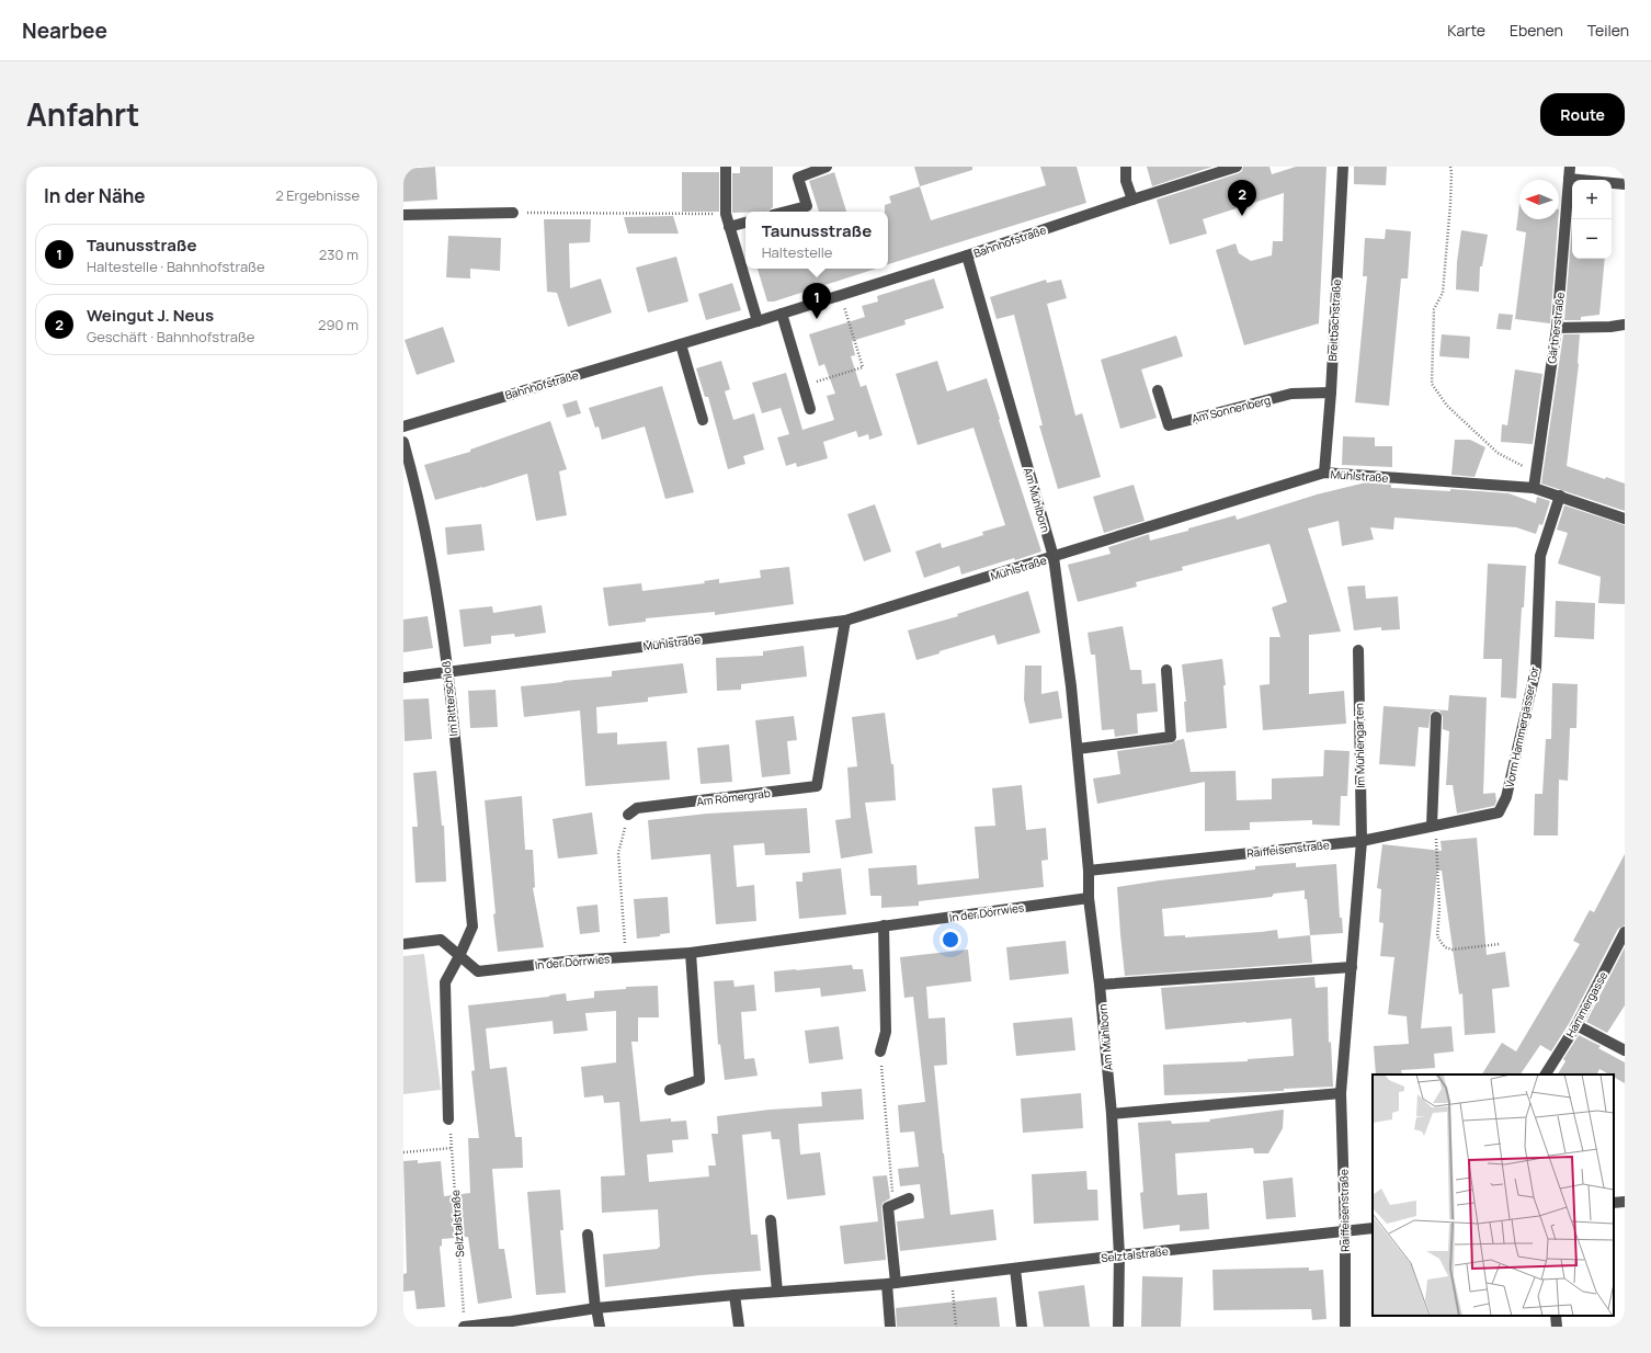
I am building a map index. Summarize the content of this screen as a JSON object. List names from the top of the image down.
{
  "streets": {
    "street": [
      "Bahnhofstraße",
      "Breitbachstraße",
      "Gärtnerstraße",
      "Am Sonnenberg",
      "Mühlstraße",
      "Am Mühlborn",
      "Im Ritterschloß",
      "Vorm Hammergässer Tor",
      "Im Mühlengarten",
      "Am Römergrab",
      "Raiffeisenstraße",
      "In der Dörrwies",
      "Hammergasse",
      "Selztalstraße"
    ]
  },
  "crossings": [
    ["Bahnhofstraße", "Am Mühlborn"],
    ["Breitbachstraße", "Am Sonnenberg"],
    ["Breitbachstraße", "Mühlstraße"],
    ["Gärtnerstraße", "Mühlstraße"],
    ["Mühlstraße", "Am Mühlborn"],
    ["Mühlstraße", "Im Ritterschloß"],
    ["Mühlstraße", "Vorm Hammergässer Tor"],
    ["Mühlstraße", "Am Römergrab"],
    ["Am Mühlborn", "Raiffeisenstraße"],
    ["Am Mühlborn", "In der Dörrwies"],
    ["Am Mühlborn", "Selztalstraße"],
    ["Im Ritterschloß", "In der Dörrwies"],
    ["Vorm Hammergässer Tor", "Im Mühlengarten"],
    ["Vorm Hammergässer Tor", "Raiffeisenstraße"],
    ["Im Mühlengarten", "Raiffeisenstraße"],
    ["Raiffeisenstraße", "Selztalstraße"]
  ],
  "north": "left",
  "page": {
    "header": "Nearbee",
    "nav": ["Karte", "Ebenen", "Teilen"],
    "title": "Anfahrt",
    "buttons": "Route",
    "heading": ["In der Nähe", "2 Ergebnisse"],
    "map_buttons": ["+", "−"],
    "pins": ["2", "1"],
    "popup": ["Taunusstraße", "Haltestelle"],
    "list": [
      {
        "mark": "1",
        "name": "Taunusstraße",
        "note": "Haltestelle · Bahnhofstraße",
        "value": "230 m"
      },
      {
        "mark": "2",
        "name": "Weingut J. Neus",
        "note": "Geschäft · Bahnhofstraße",
        "value": "290 m"
      }
    ]
  }
}
